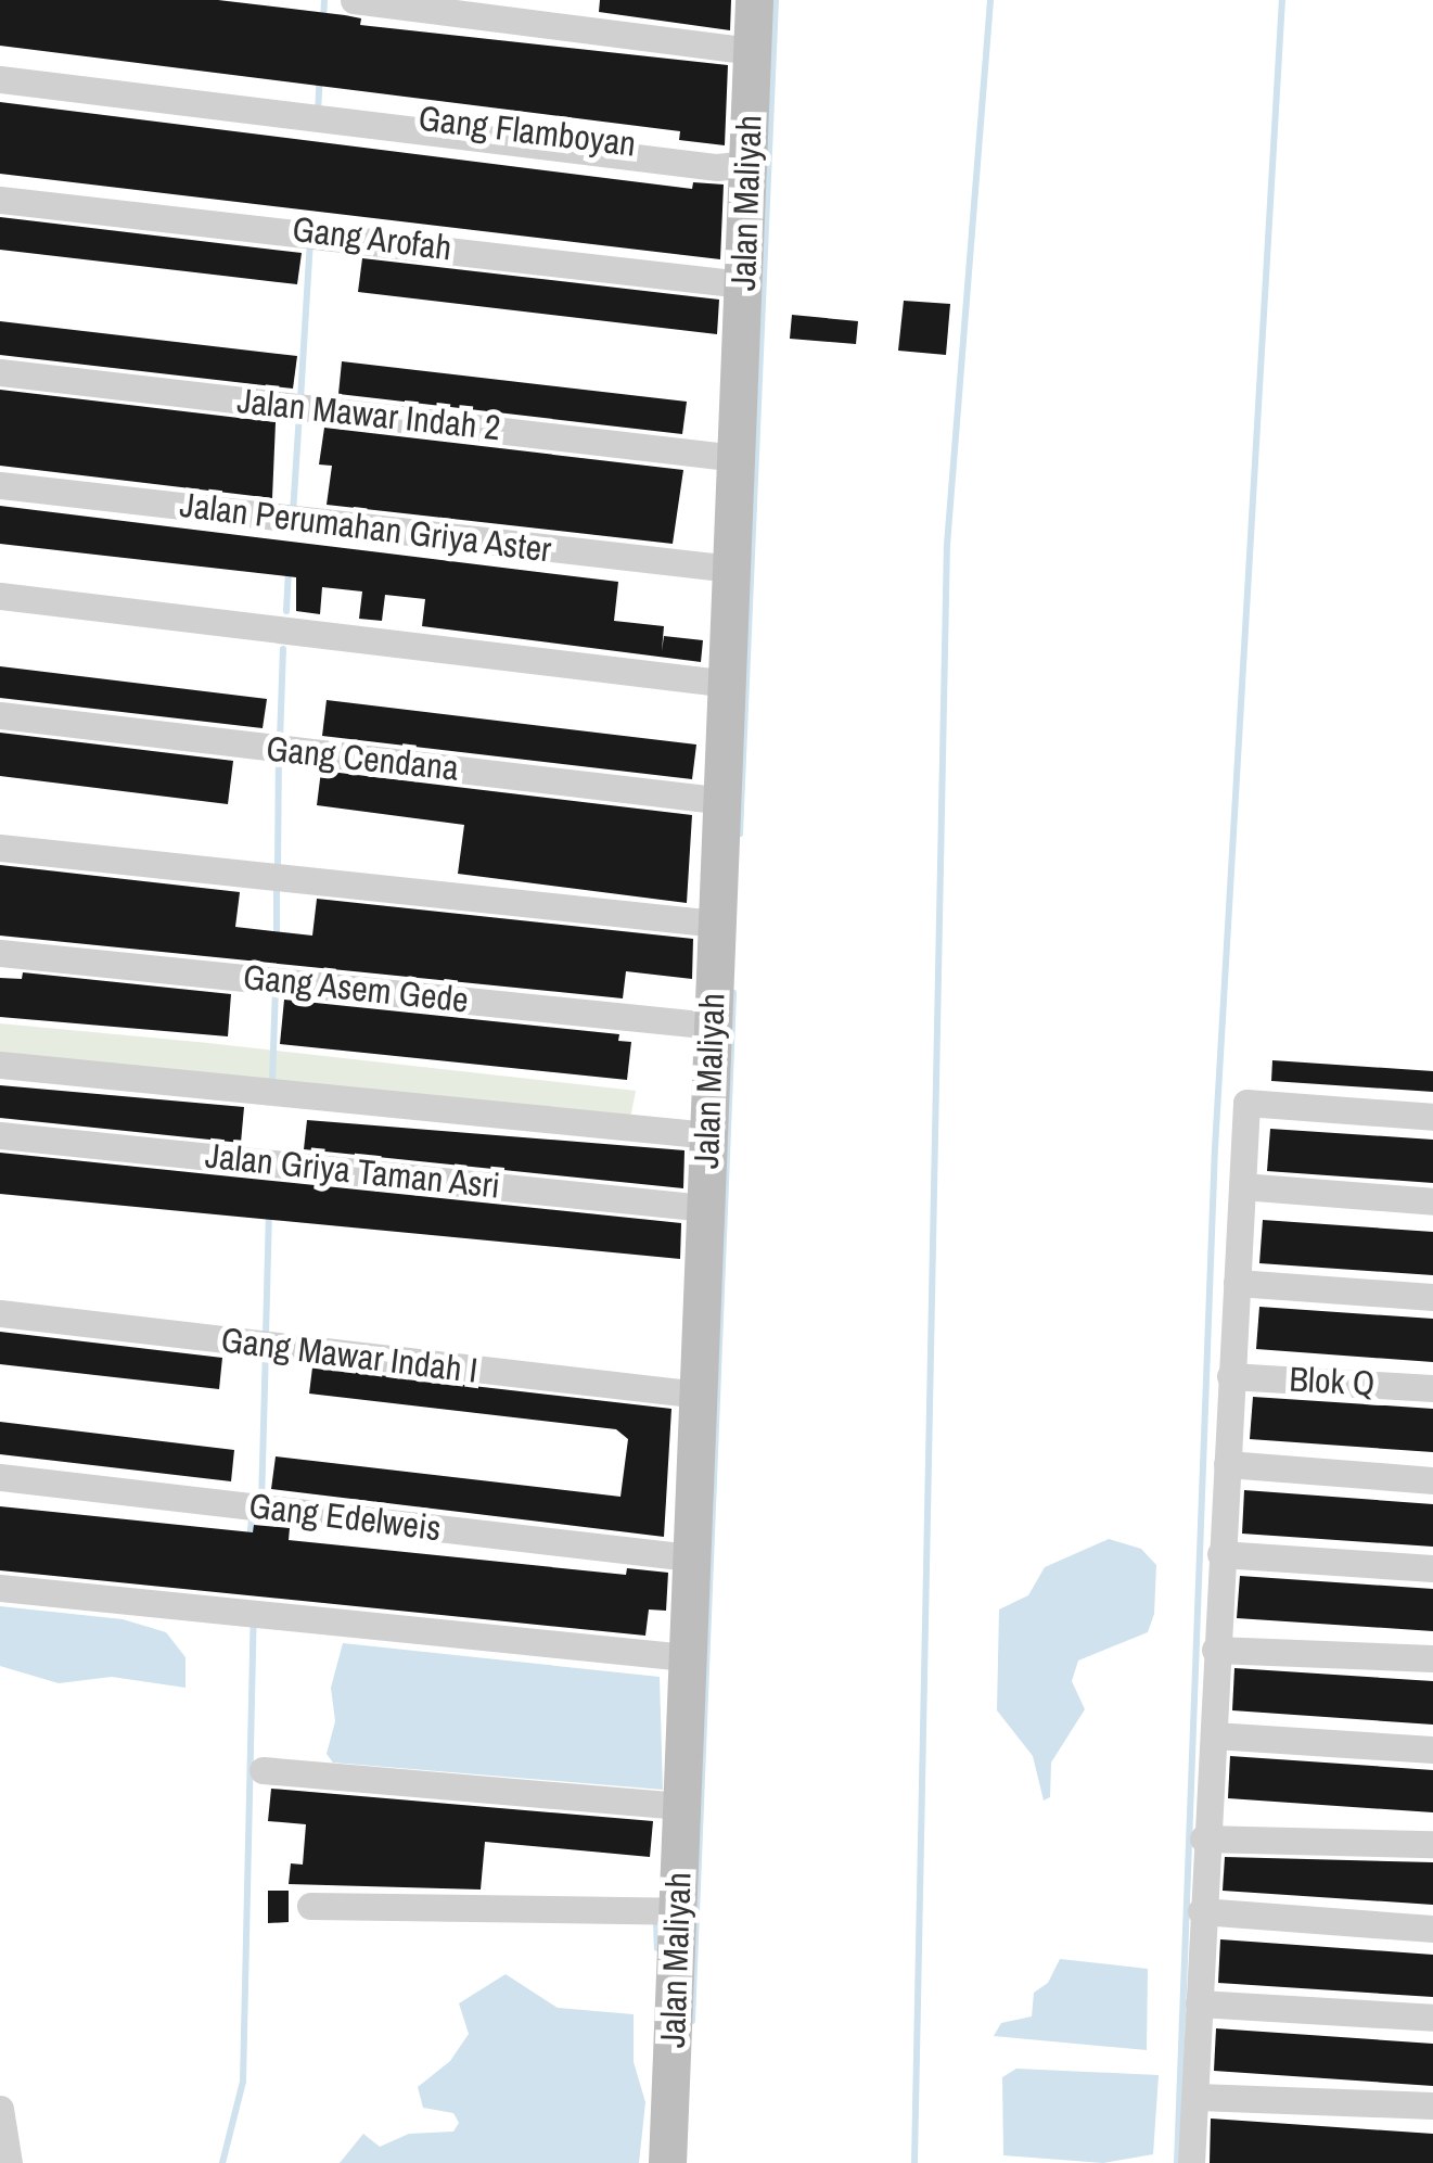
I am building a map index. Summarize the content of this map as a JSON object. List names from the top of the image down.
{
  "streets": {
    "street": [
      "Gang Flamboyan",
      "Jalan Maliyah",
      "Gang Arofah",
      "Jalan Mawar Indah 2",
      "Jalan Perumahan Griya Aster",
      "Gang Cendana",
      "Gang Asem Gede",
      "Jalan Griya Taman Asri",
      "Gang Mawar Indah I",
      "Blok Q",
      "Gang Edelweis"
    ]
  },
  "crossings": [
    ["Gang Flamboyan", "Jalan Maliyah"],
    ["Jalan Maliyah", "Gang Arofah"],
    ["Jalan Maliyah", "Jalan Mawar Indah 2"],
    ["Jalan Maliyah", "Jalan Perumahan Griya Aster"],
    ["Jalan Maliyah", "Gang Cendana"],
    ["Jalan Maliyah", "Gang Asem Gede"],
    ["Jalan Maliyah", "Jalan Griya Taman Asri"],
    ["Jalan Maliyah", "Gang Mawar Indah I"],
    ["Jalan Maliyah", "Gang Edelweis"]
  ]
}
